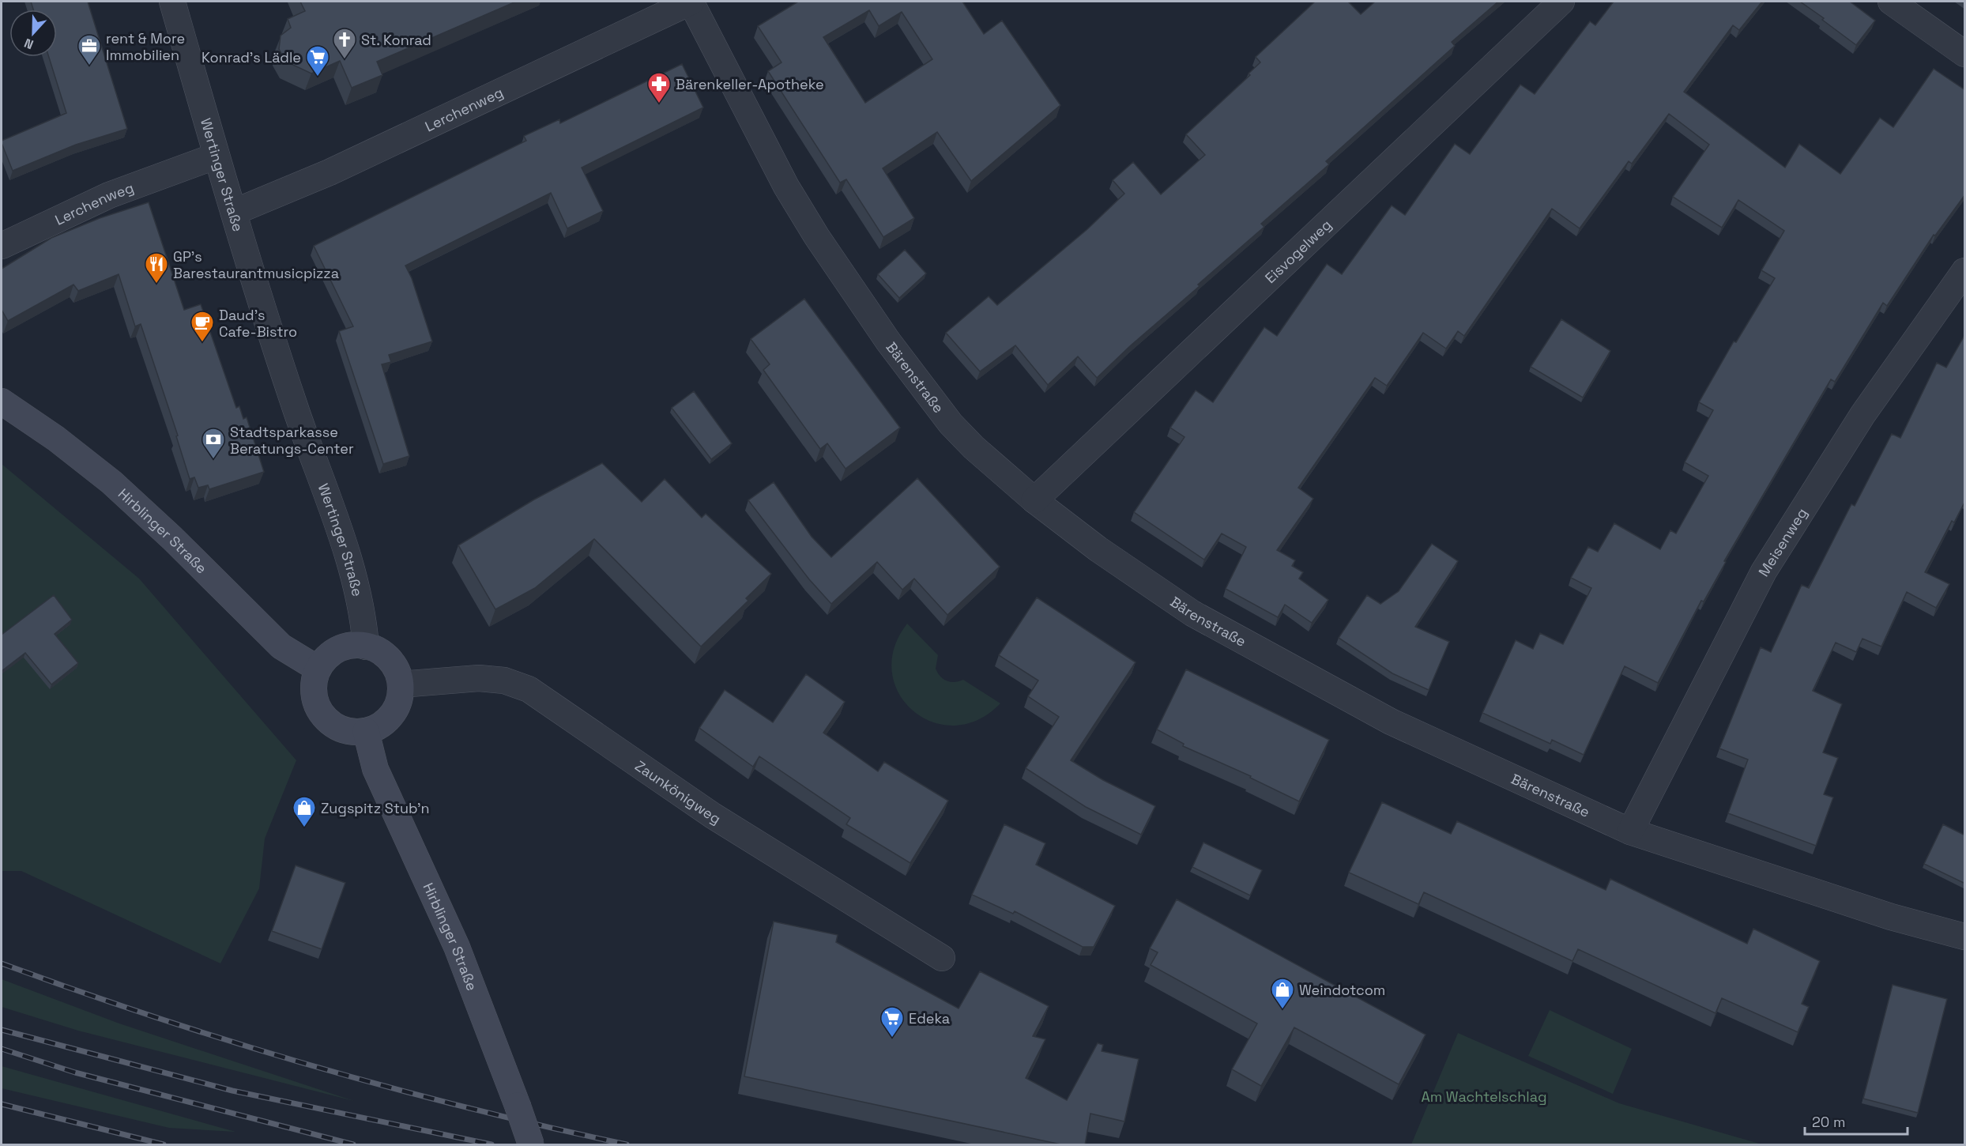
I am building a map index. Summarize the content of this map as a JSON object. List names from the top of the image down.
{
  "streets": {
    "street": [
      "Lerchenweg",
      "Wertinger Straße",
      "Eisvogelweg",
      "Bärenstraße",
      "Hirblinger Straße",
      "Meisenweg",
      "Zaunkönigweg"
    ]
  },
  "crossings": [
    ["Lerchenweg", "Wertinger Straße"],
    ["Lerchenweg", "Bärenstraße"],
    ["Wertinger Straße", "Hirblinger Straße"],
    ["Wertinger Straße", "Zaunkönigweg"],
    ["Eisvogelweg", "Bärenstraße"],
    ["Bärenstraße", "Meisenweg"],
    ["Hirblinger Straße", "Zaunkönigweg"]
  ],
  "parks": ["Am Wachtelschlag"],
  "places": {
    "church": ["St. Konrad"],
    "office": ["rent & More Immobilien"],
    "supermarket": ["Konrad's Lädle", "Edeka"],
    "pharmacy": ["Bärenkeller-Apotheke"],
    "restaurant": ["GP's Barestaurantmusicpizza"],
    "cafe": ["Daud's Cafe-Bistro"],
    "bank": ["Stadtsparkasse Beratungs-Center"],
    "shop": ["Zugspitz Stub'n", "Weindotcom"]
  },
  "scale_bar": "20 m",
  "north": "bottom"
}
